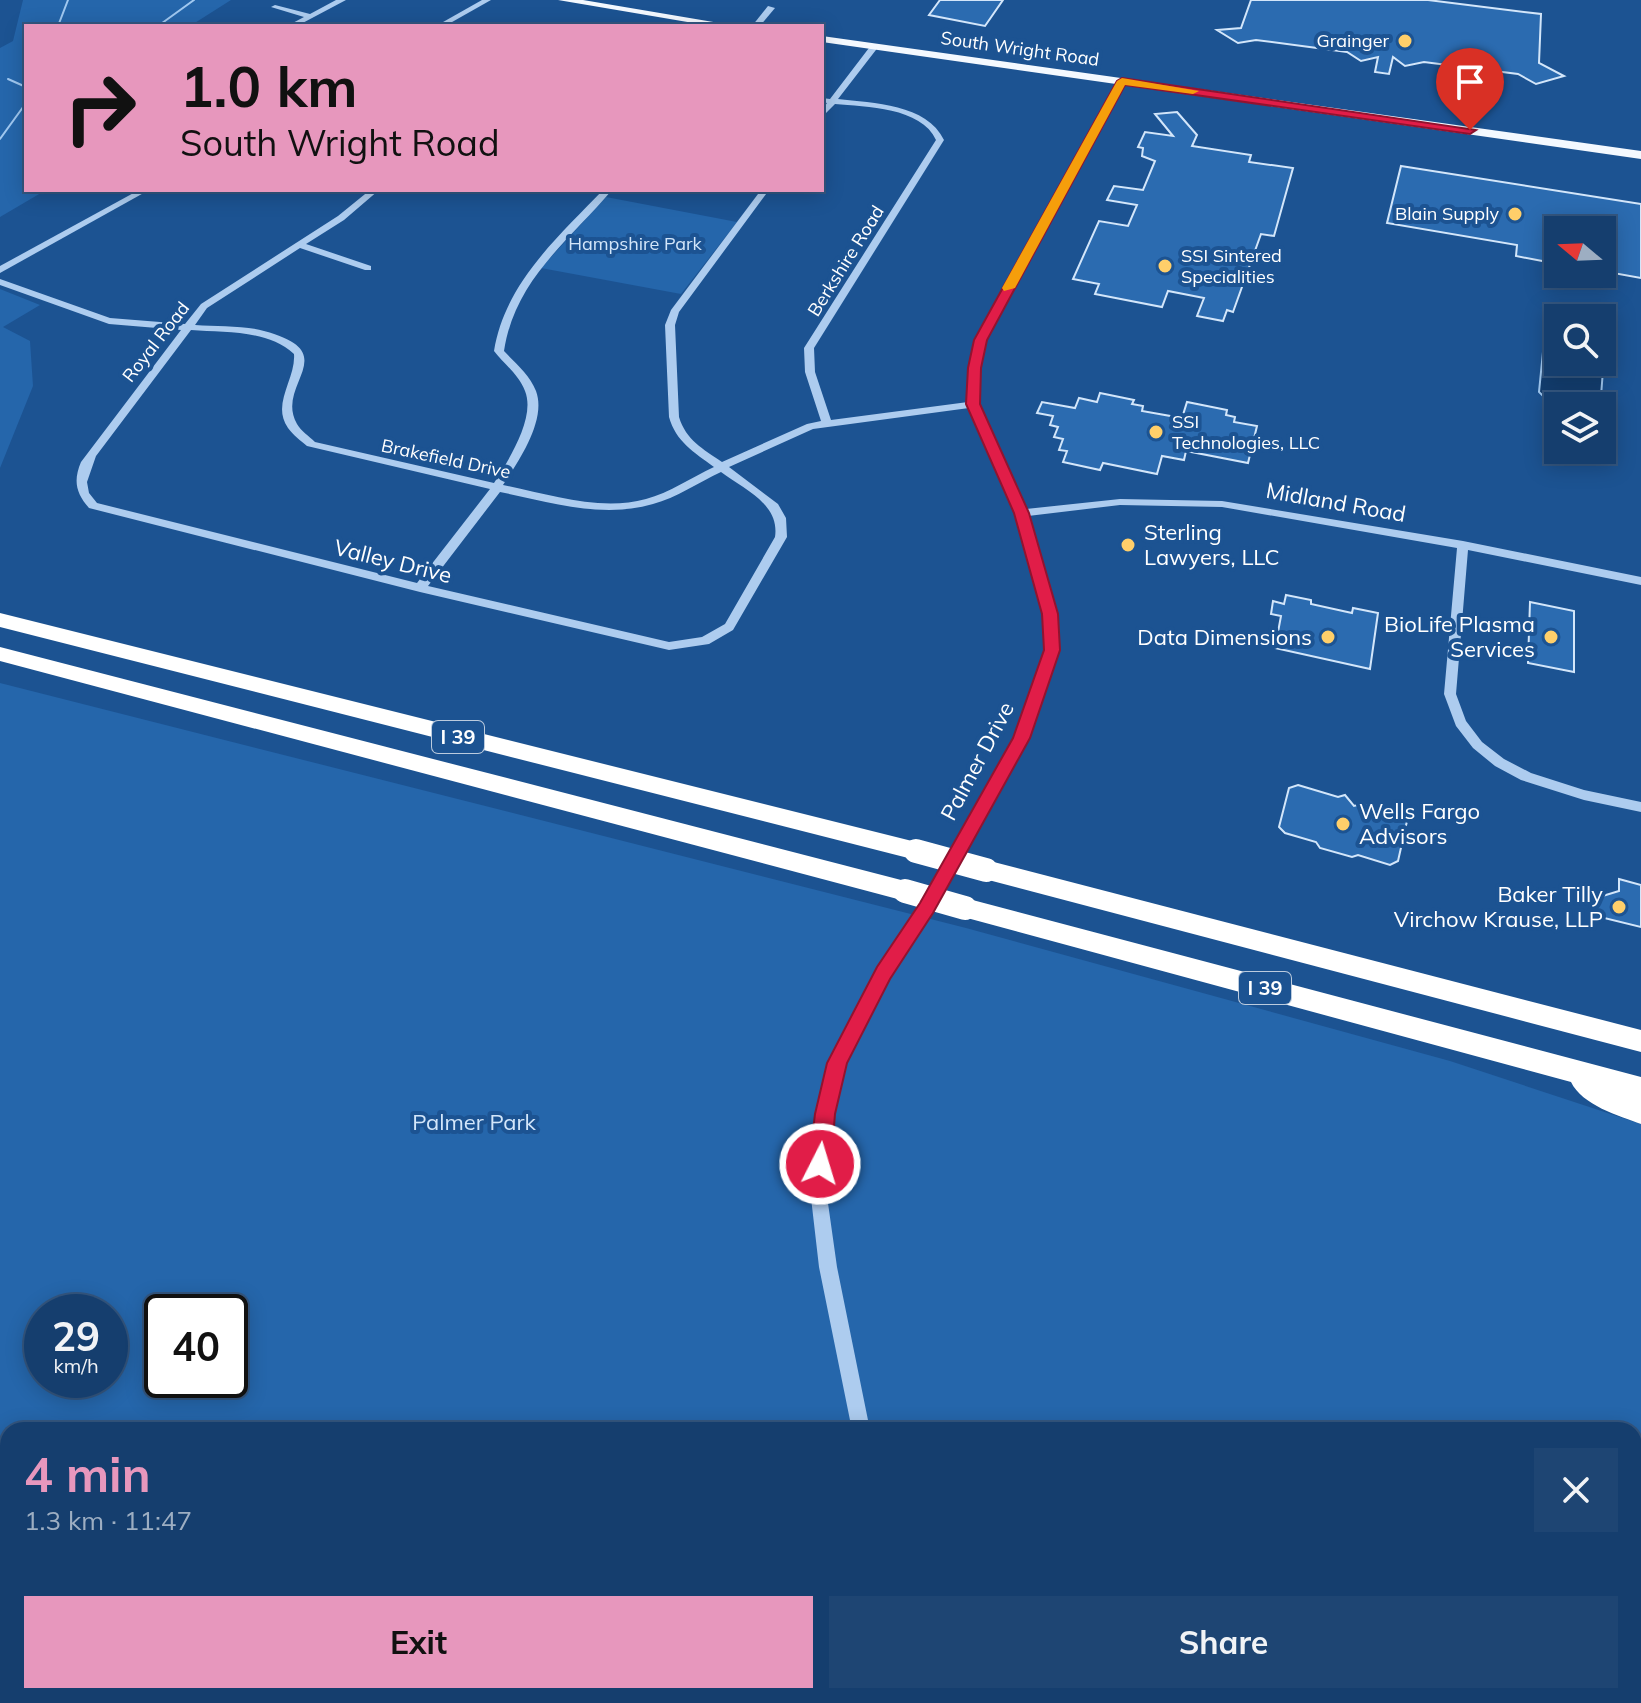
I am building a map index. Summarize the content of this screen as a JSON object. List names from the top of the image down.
{
  "streets": {
    "highway": ["I 39"],
    "main road": ["South Wright Road"],
    "street": [
      "Berkshire Road",
      "Royal Road",
      "Brakefield Drive",
      "Midland Road",
      "Valley Drive",
      "Palmer Drive"
    ]
  },
  "crossings": [
    ["South Wright Road", "Palmer Drive"],
    ["Berkshire Road", "Brakefield Drive"],
    ["Royal Road", "Brakefield Drive"],
    ["Royal Road", "Valley Drive"],
    ["Brakefield Drive", "Valley Drive"],
    ["Brakefield Drive", "Palmer Drive"],
    ["Midland Road", "Palmer Drive"]
  ],
  "parks": ["Hampshire Park", "Palmer Park"],
  "places": [
    "Grainger",
    "Blain Supply",
    "SSI Sintered Specialities",
    "SSI Technologies, LLC",
    "Sterling Lawyers, LLC",
    "Data Dimensions",
    "BioLife Plasma Services",
    "Wells Fargo Advisors",
    "Baker Tilly Virchow Krause, LLP"
  ],
  "north": "left",
  "page": {
    "turn": ["1.0 km", "South Wright Road"],
    "speed": "29 km/h",
    "limit": "40",
    "heading": ["4 min", "1.3 km · 11:47"],
    "buttons": ["Exit", "Share"]
  }
}
